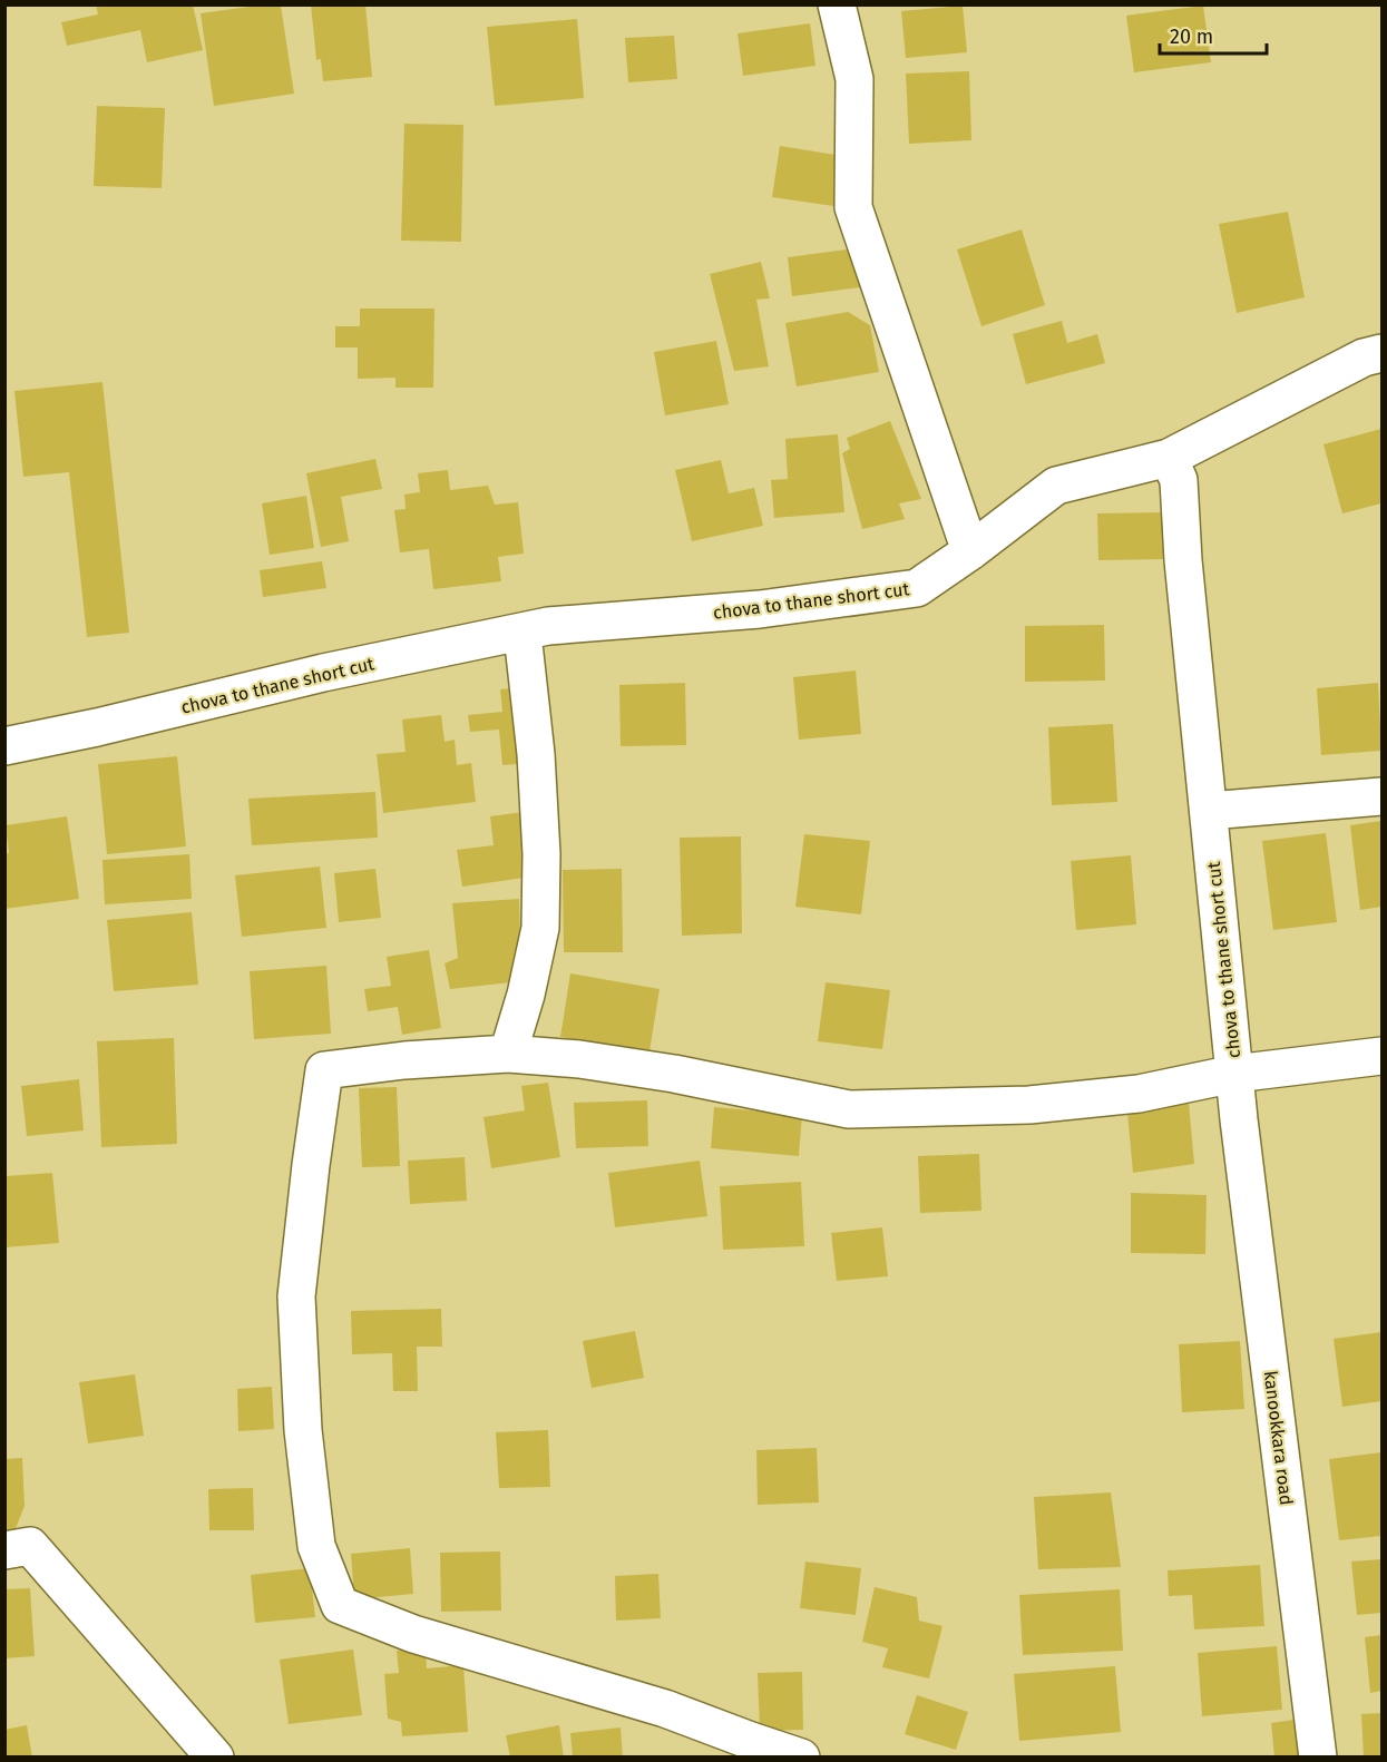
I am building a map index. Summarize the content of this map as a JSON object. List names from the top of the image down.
{
  "streets": {
    "street": ["chova to thane short cut", "kanookkara road"]
  },
  "crossings": [
    ["chova to thane short cut", "kanookkara road"]
  ],
  "scale_bar": "20 m"
}
